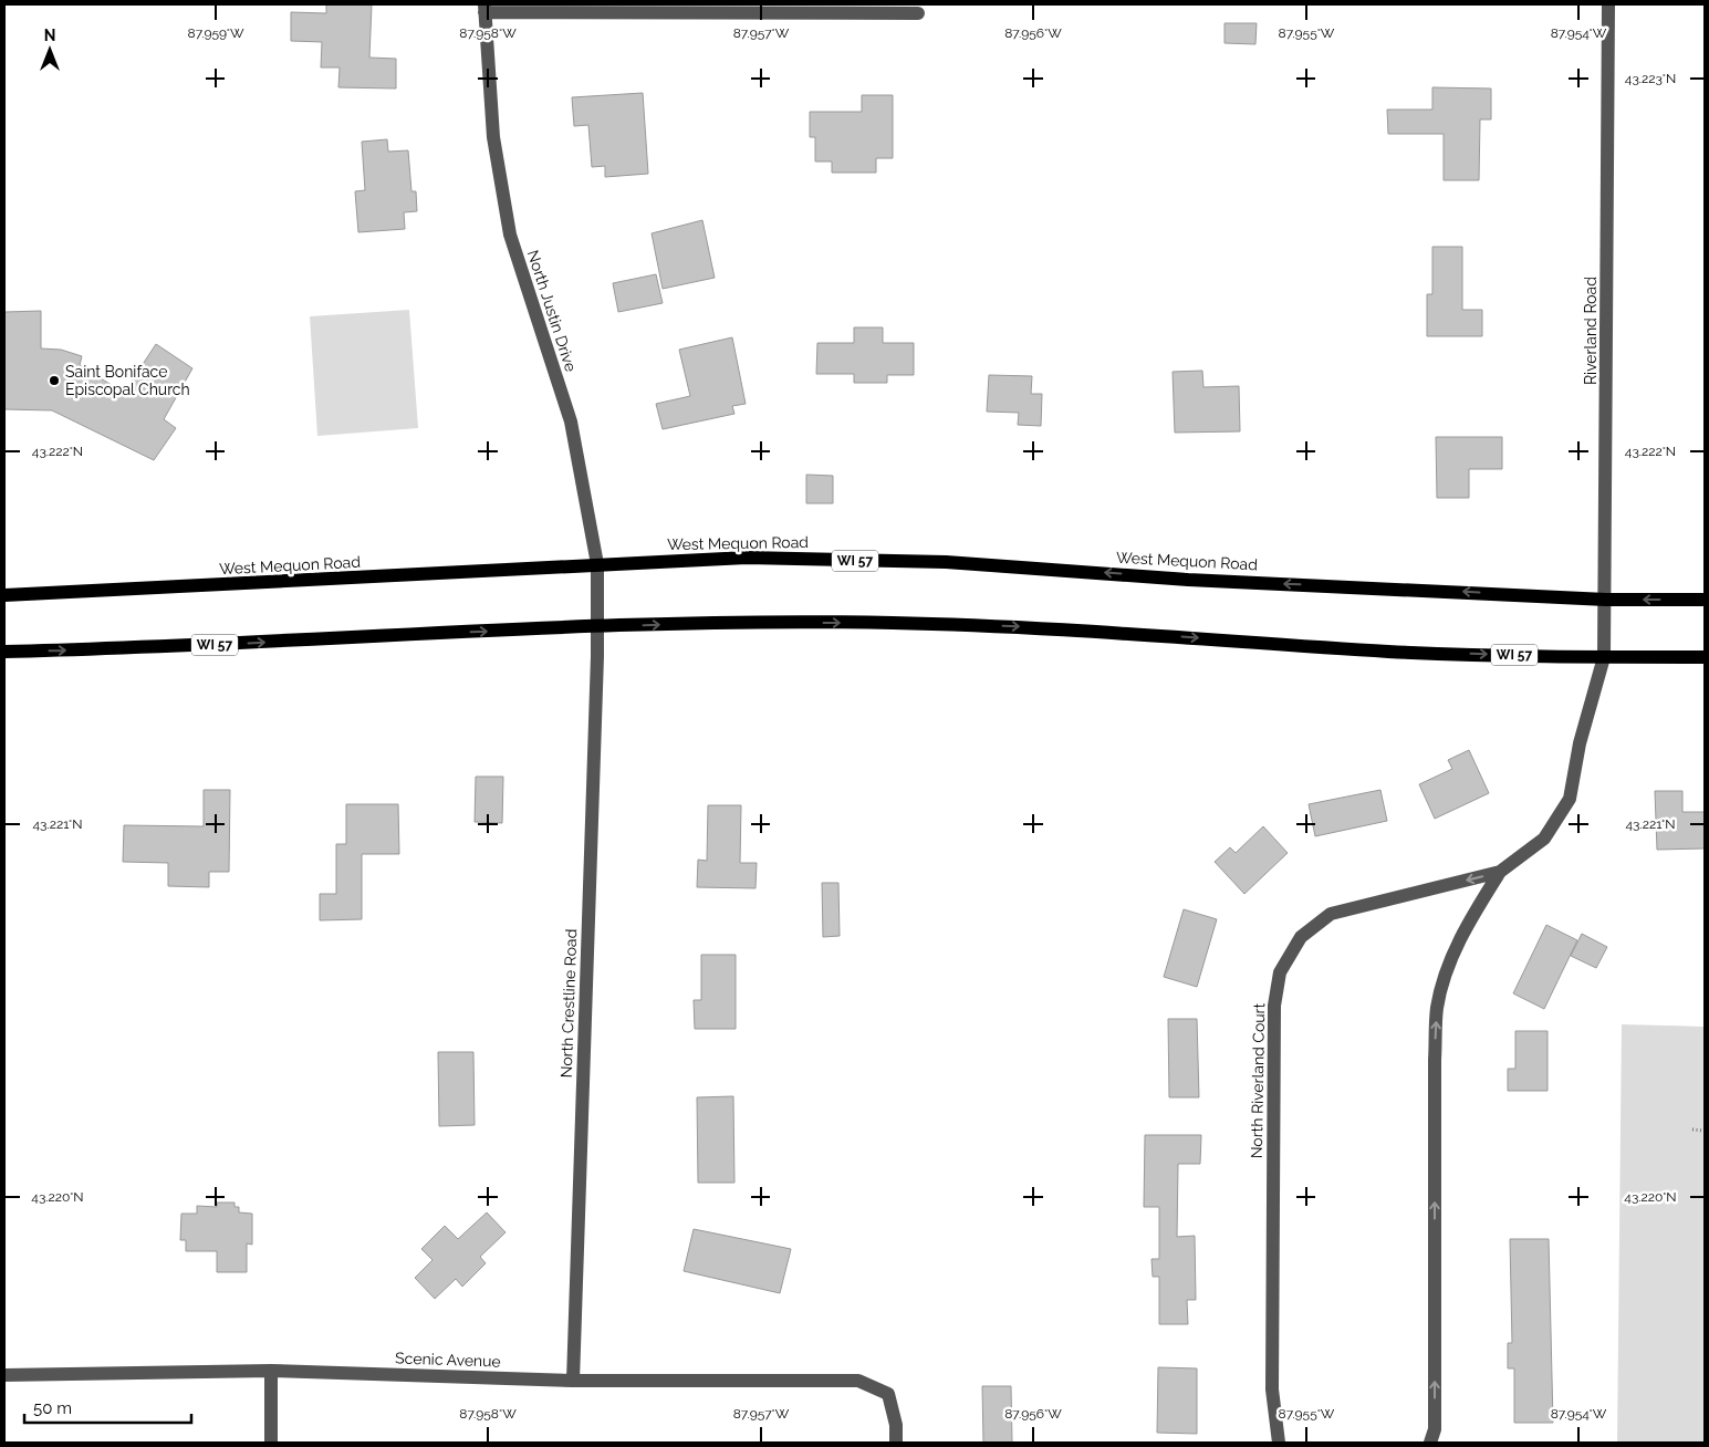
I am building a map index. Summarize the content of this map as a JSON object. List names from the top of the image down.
{
  "streets": {
    "main road": ["West Mequon Road", "WI 57"],
    "street": [
      "North Justin Drive",
      "Riverland Road",
      "North Crestline Road",
      "North Riverland Court",
      "Scenic Avenue"
    ]
  },
  "crossings": [
    ["North Justin Drive", "West Mequon Road"],
    ["North Justin Drive", "WI 57"],
    ["North Justin Drive", "North Crestline Road"],
    ["Riverland Road", "West Mequon Road"],
    ["Riverland Road", "WI 57"],
    ["Riverland Road", "North Riverland Court"],
    ["WI 57", "North Crestline Road"],
    ["WI 57", "North Riverland Court"],
    ["North Crestline Road", "Scenic Avenue"]
  ],
  "places": ["Saint Boniface Episcopal Church"],
  "scale_bar": "50 m",
  "north": "top",
  "coordinates": [
    "87.959°W",
    "87.958°W",
    "87.957°W",
    "87.956°W",
    "87.955°W",
    "87.954°W",
    "43.223°N",
    "43.222°N",
    "43.221°N",
    "43.220°N"
  ]
}
